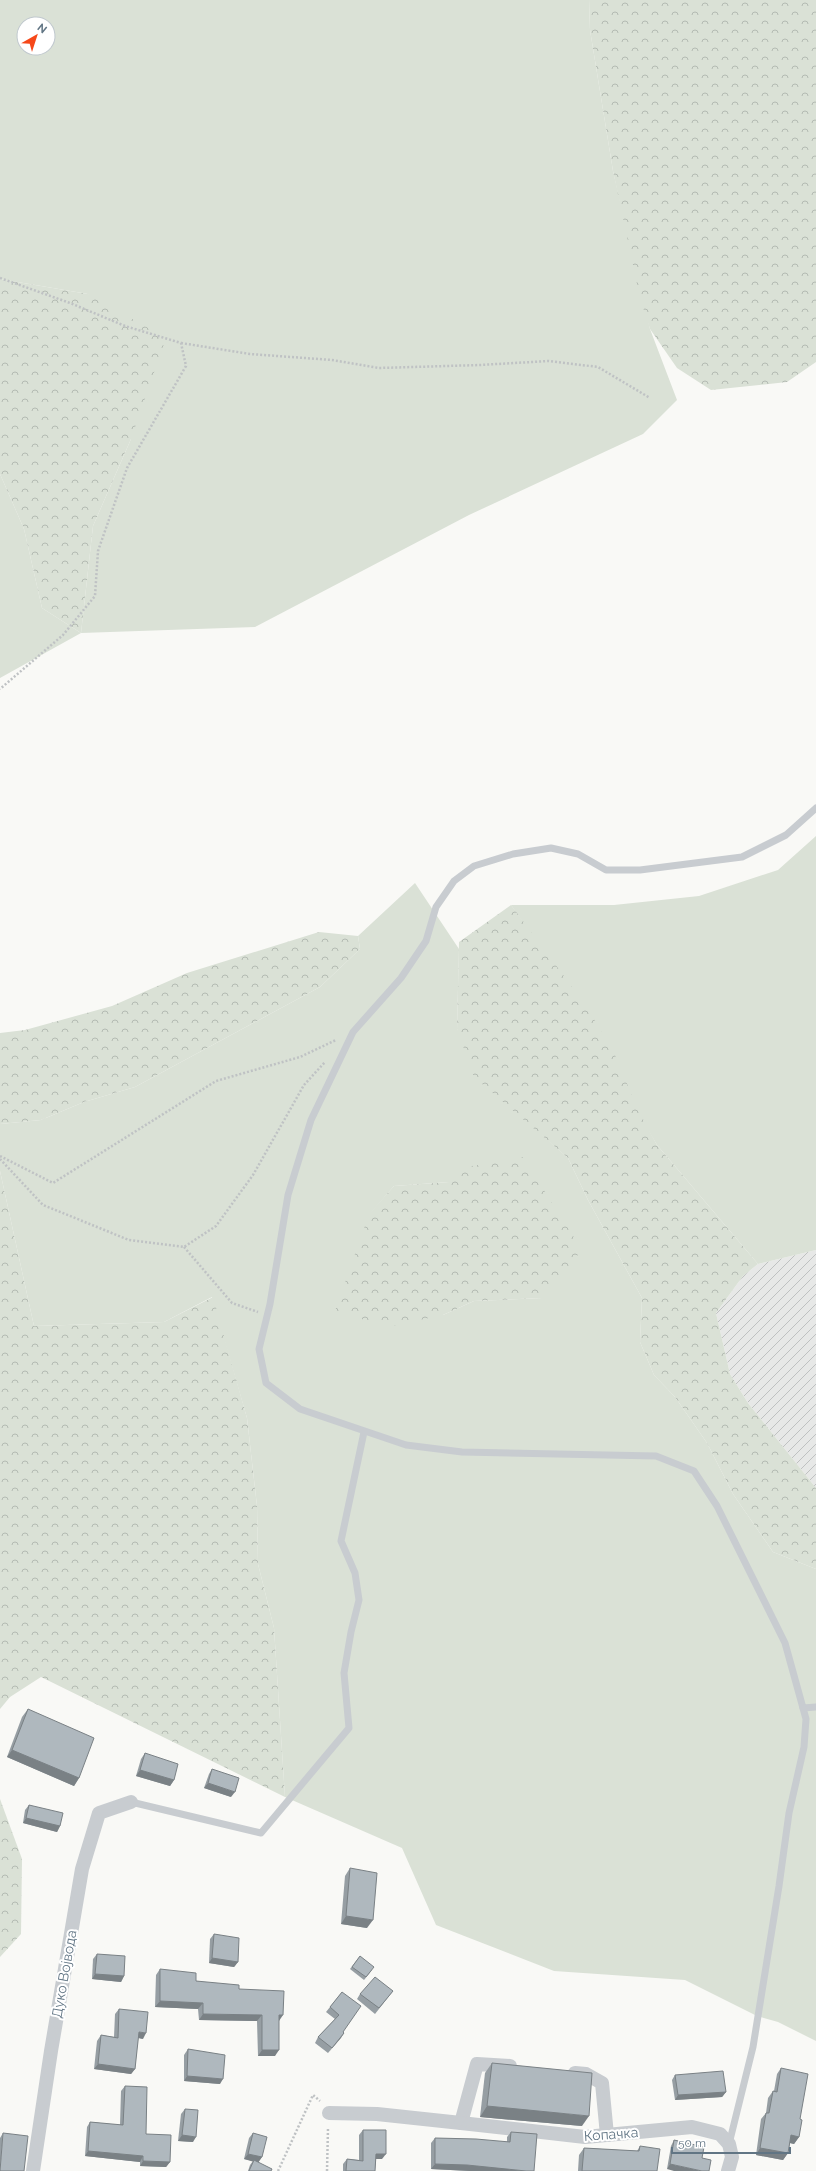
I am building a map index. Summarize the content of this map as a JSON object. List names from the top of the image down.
{
  "streets": {
    "street": ["Дуко Војвода", "Копачка"]
  },
  "scale_bar": "50 m",
  "north": "top right"
}
